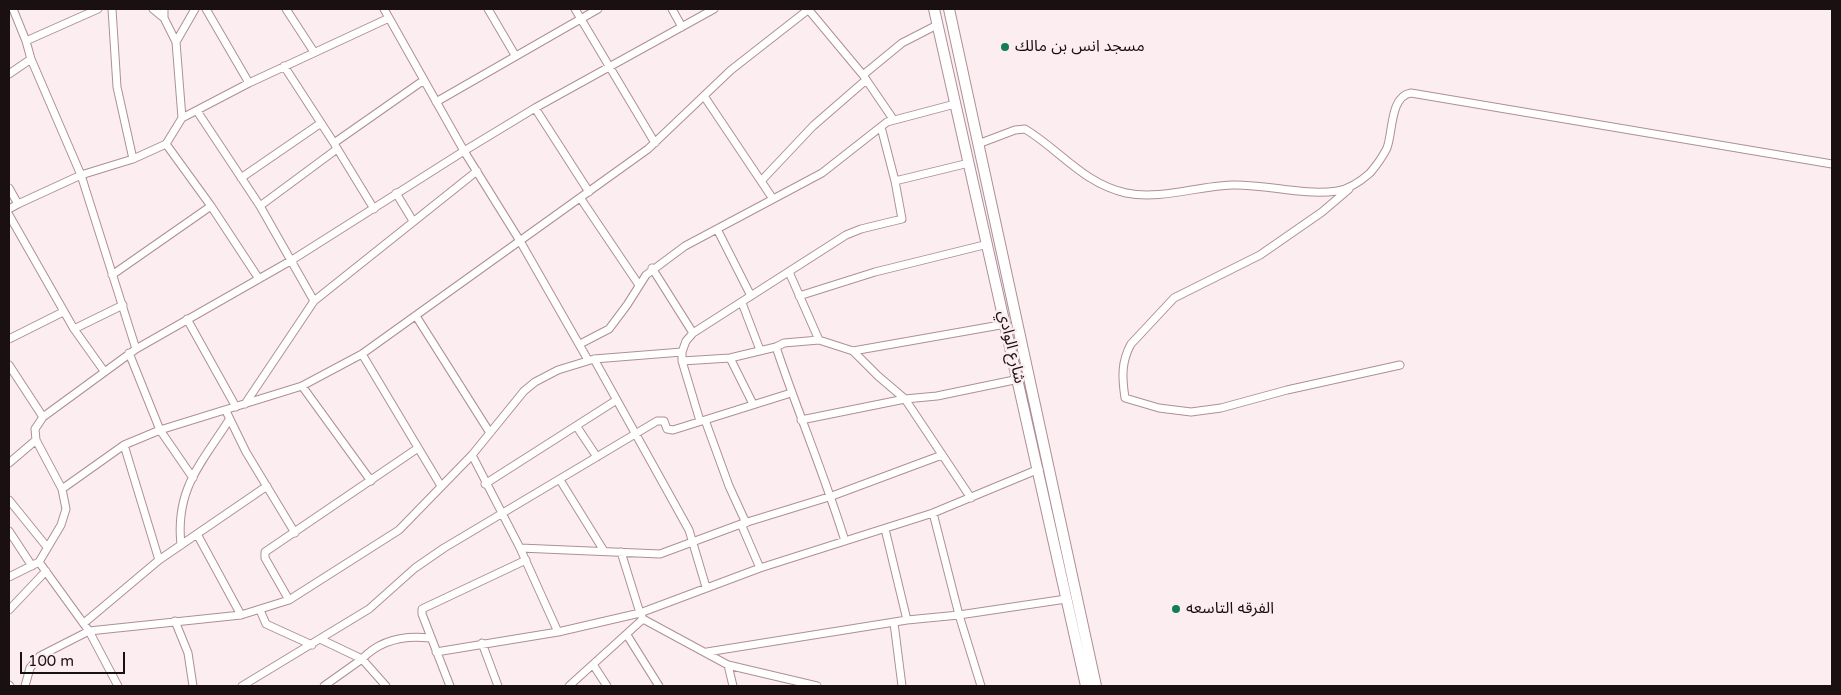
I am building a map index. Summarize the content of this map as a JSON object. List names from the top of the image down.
{
  "streets": {
    "main road": ["شارع الوادي"]
  },
  "places": ["مسجد انس بن مالك", "الفرقه التاسعه"],
  "scale_bar": "100 m"
}
